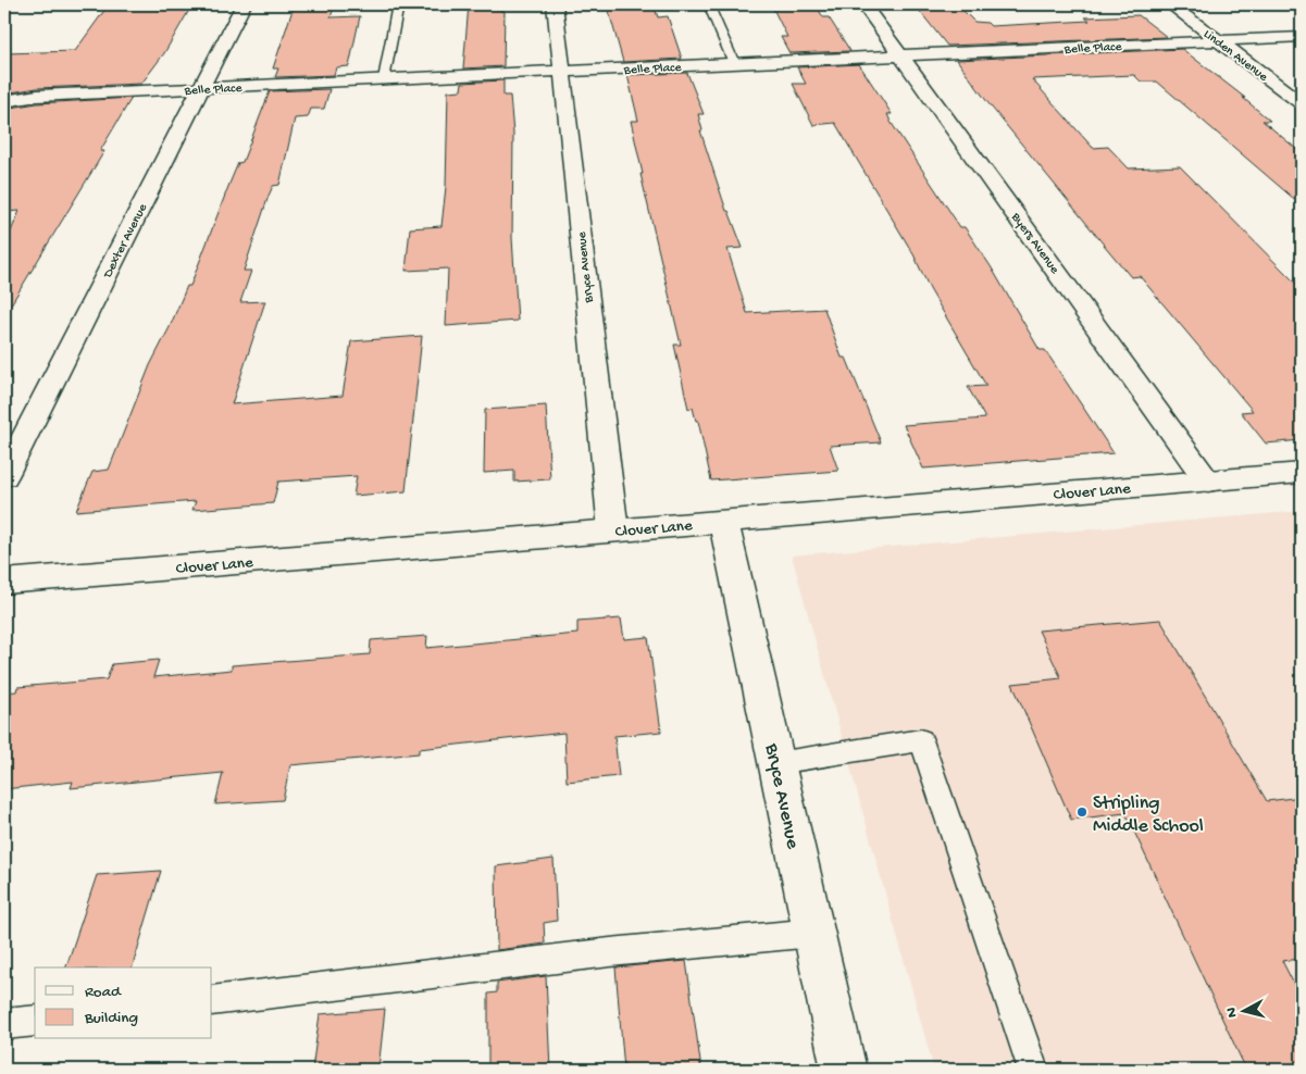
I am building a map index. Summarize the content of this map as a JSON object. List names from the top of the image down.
{
  "streets": {
    "street": [
      "Belle Place",
      "Linden Avenue",
      "Dexter Avenue",
      "Byers Avenue",
      "Bryce Avenue",
      "Clover Lane"
    ]
  },
  "crossings": [
    ["Belle Place", "Linden Avenue"],
    ["Belle Place", "Dexter Avenue"],
    ["Belle Place", "Byers Avenue"],
    ["Belle Place", "Bryce Avenue"],
    ["Byers Avenue", "Clover Lane"],
    ["Bryce Avenue", "Clover Lane"]
  ],
  "places": ["Stripling Middle School"],
  "legend": ["Road", "Building"],
  "north": "left"
}
